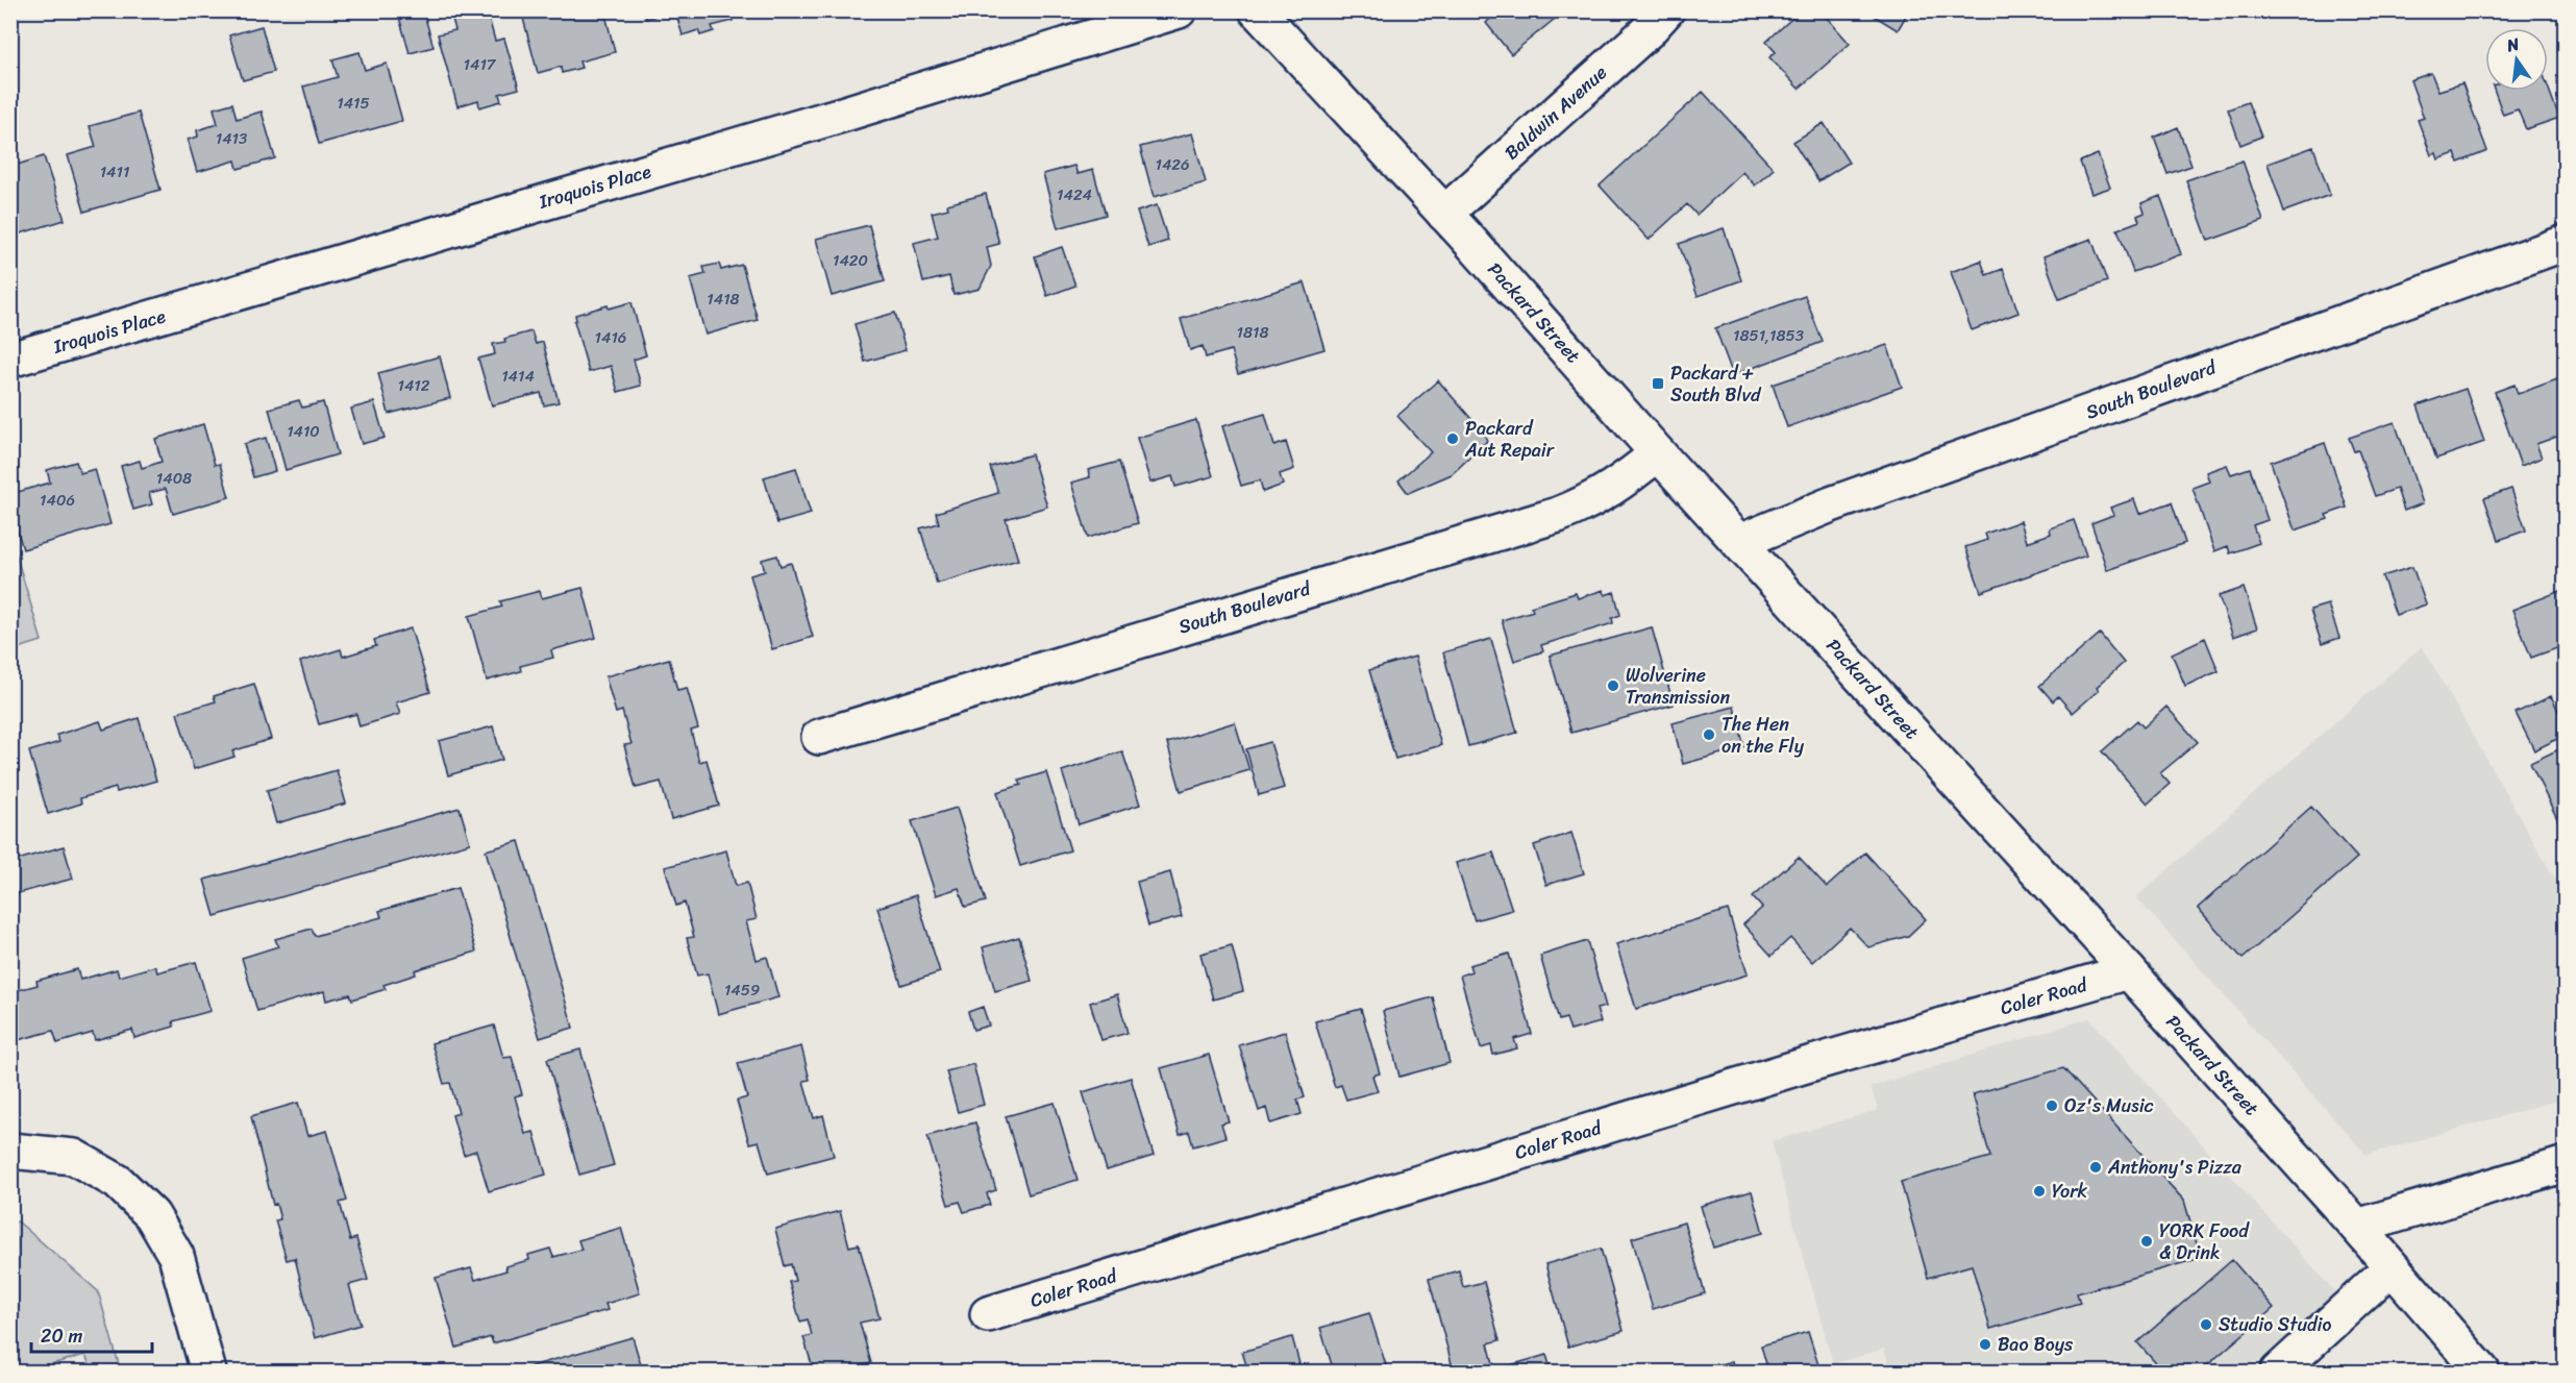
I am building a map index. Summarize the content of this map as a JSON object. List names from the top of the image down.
{
  "streets": {
    "street": [
      "Baldwin Avenue",
      "Iroquois Place",
      "Packard Street",
      "South Boulevard",
      "Coler Road"
    ]
  },
  "crossings": [
    ["Baldwin Avenue", "Packard Street"],
    ["Packard Street", "South Boulevard"],
    ["Packard Street", "Coler Road"]
  ],
  "places": {
    "transit": ["Packard + South Blvd"],
    "other": [
      "Packard Aut Repair",
      "Wolverine Transmission",
      "The Hen on the Fly",
      "Oz's Music",
      "Anthony's Pizza",
      "York",
      "YORK Food & Drink",
      "Studio Studio",
      "Bao Boys"
    ]
  },
  "house_numbers": [
    "1417",
    "1415",
    "1413",
    "1426",
    "1411",
    "1424",
    "1420",
    "1418",
    "1818",
    "1851,1853",
    "1416",
    "1414",
    "1412",
    "1410",
    "1408",
    "1406",
    "1459"
  ],
  "scale_bar": "20 m",
  "north": "top"
}
